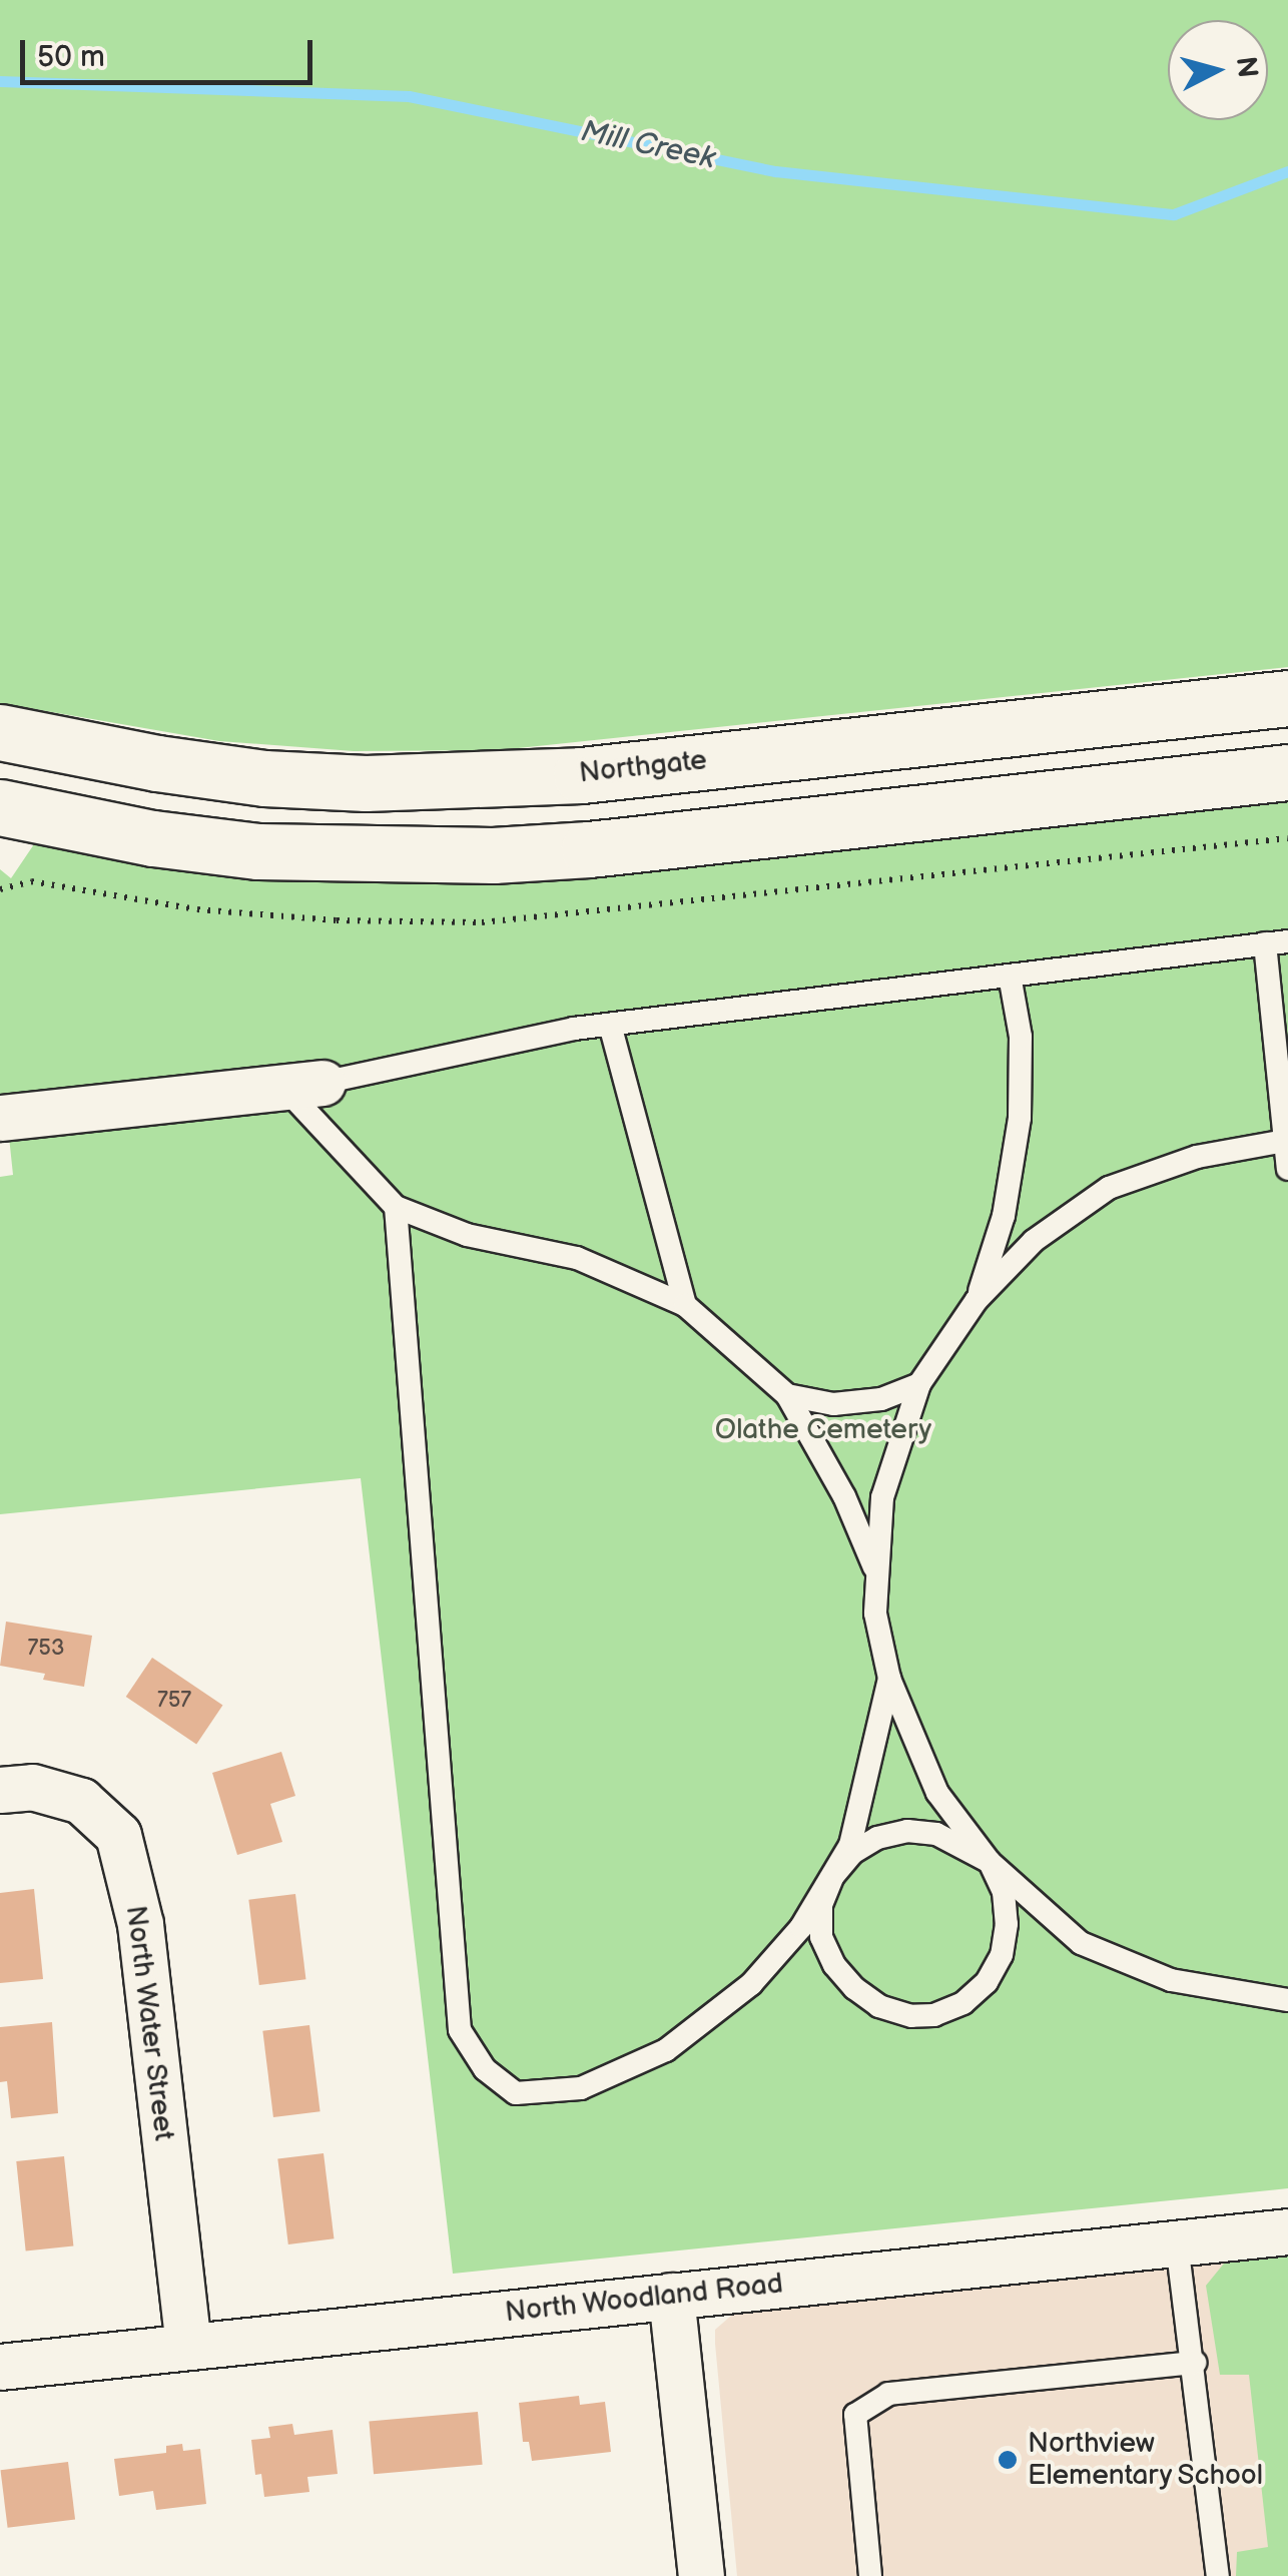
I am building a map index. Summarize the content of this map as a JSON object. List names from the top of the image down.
{
  "streets": {
    "main road": ["Northgate"],
    "street": ["North Water Street", "North Woodland Road"]
  },
  "crossings": [
    ["North Water Street", "North Woodland Road"]
  ],
  "water": ["Mill Creek"],
  "parks": ["Olathe Cemetery"],
  "places": ["Northview Elementary School"],
  "house_numbers": ["753", "757"],
  "scale_bar": "50 m",
  "north": "right"
}
